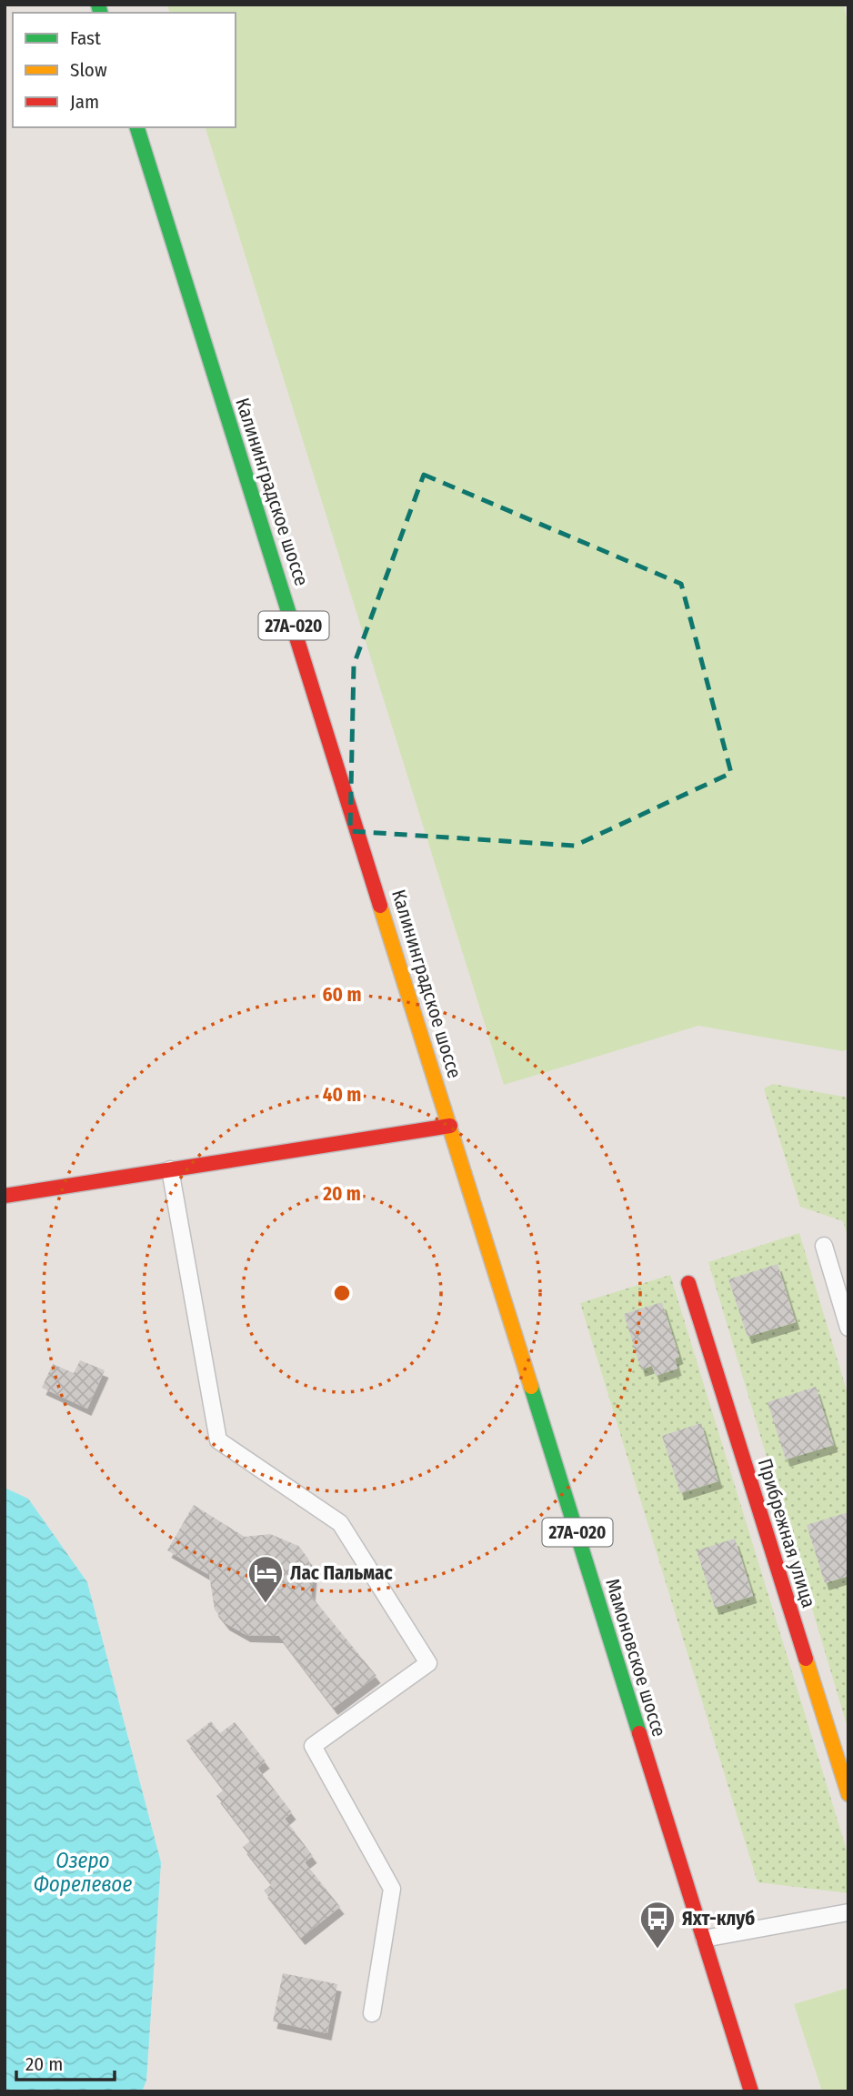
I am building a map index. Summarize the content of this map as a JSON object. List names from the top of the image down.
{
  "streets": {
    "main road": [
      "Калининградское шоссе",
      "27А-020",
      "Прибрежная улица",
      "Мамоновское шоссе"
    ]
  },
  "crossings": [
    ["Калининградское шоссе", "Мамоновское шоссе"]
  ],
  "water": ["Озеро Форелевое"],
  "places": {
    "hotel": ["Лас Пальмас"],
    "bus stop": ["Яхт-клуб"]
  },
  "legend": ["Fast", "Slow", "Jam"],
  "scale_bar": "20 m",
  "rings": ["60 m", "40 m", "20 m"]
}
